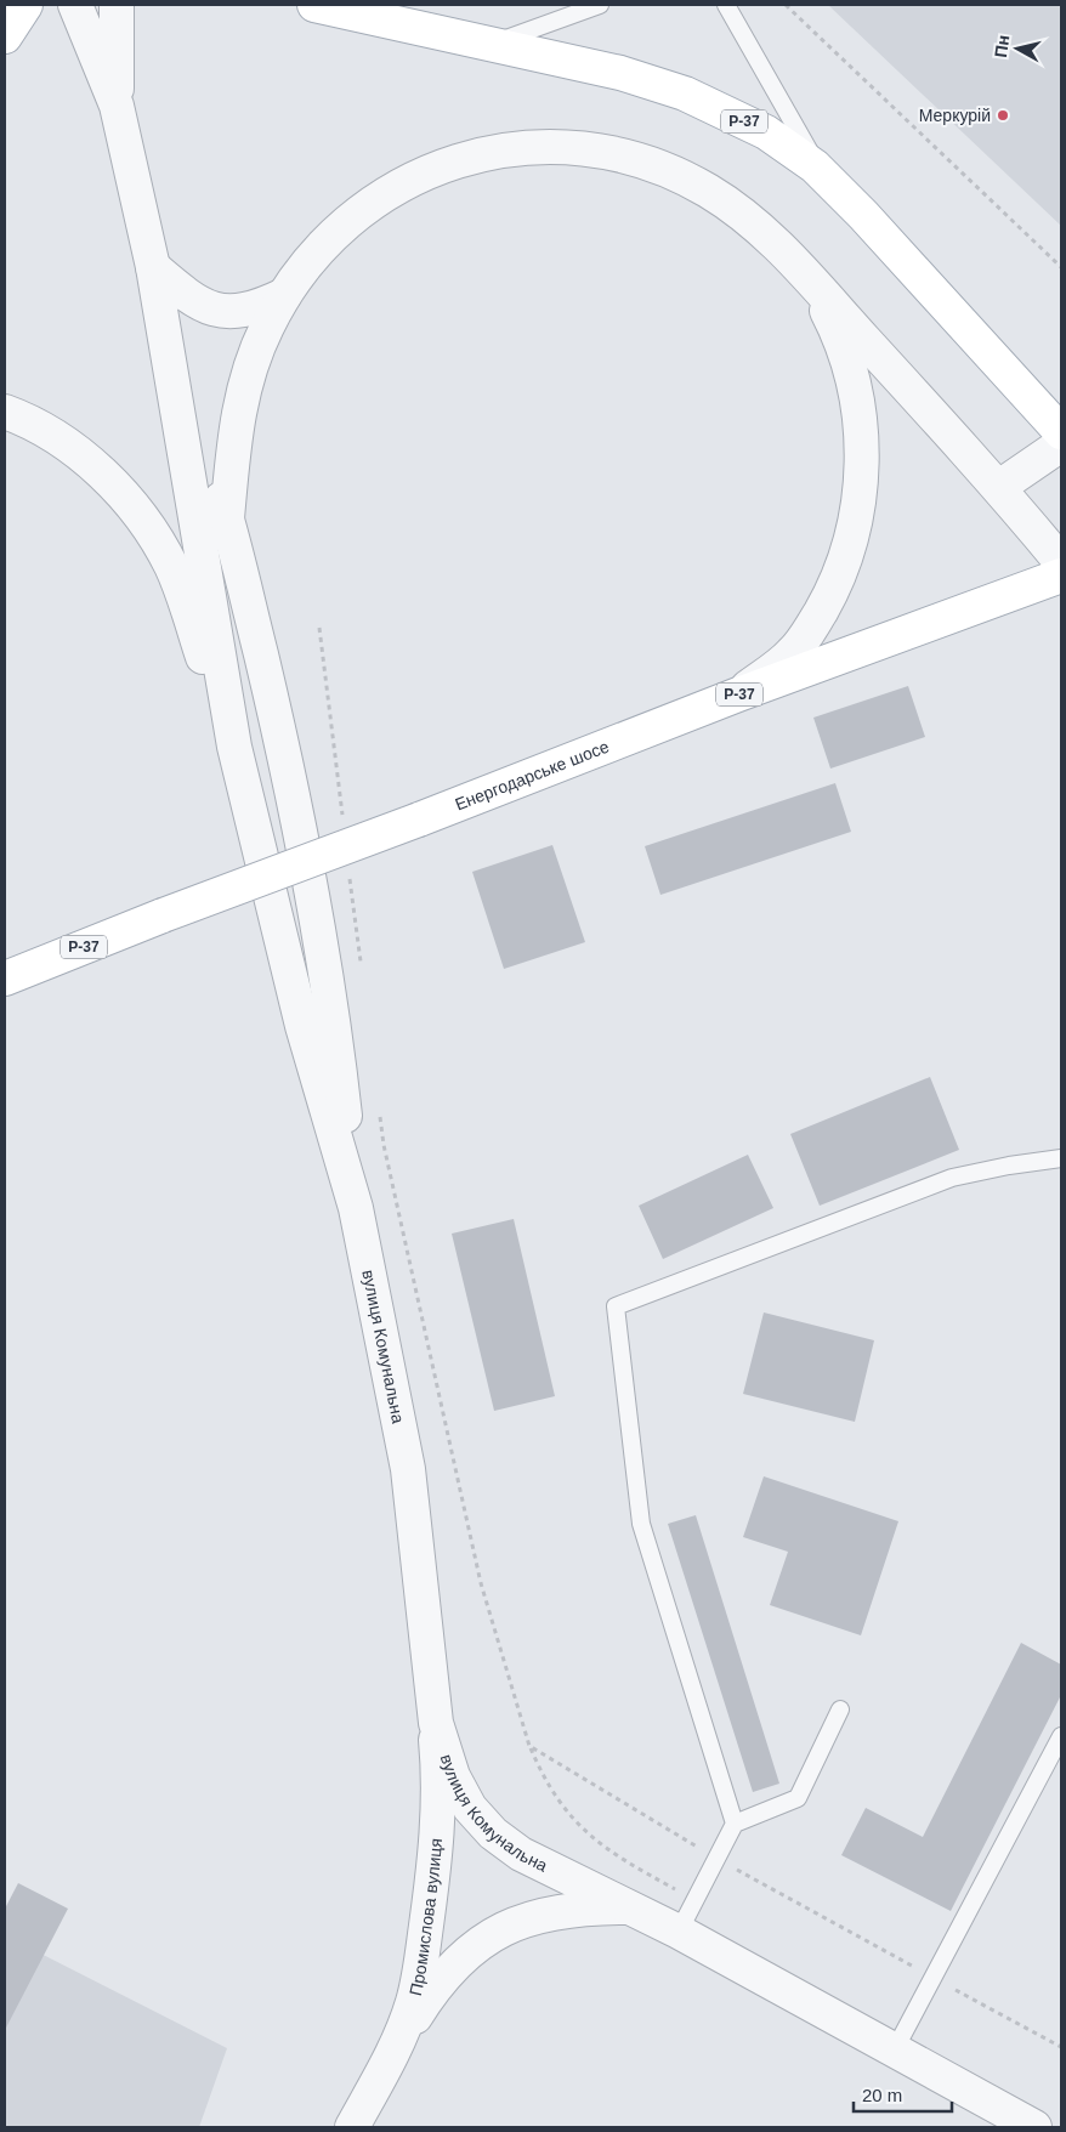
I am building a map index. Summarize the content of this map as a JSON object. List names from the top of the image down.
{
  "streets": {
    "main road": ["Р-37", "Енергодарське шосе"],
    "street": ["вулиця Комунальна", "Промислова вулиця"]
  },
  "crossings": [
    ["вулиця Комунальна", "Промислова вулиця"]
  ],
  "places": ["Меркурій"],
  "scale_bar": "20 m",
  "north": "left"
}
